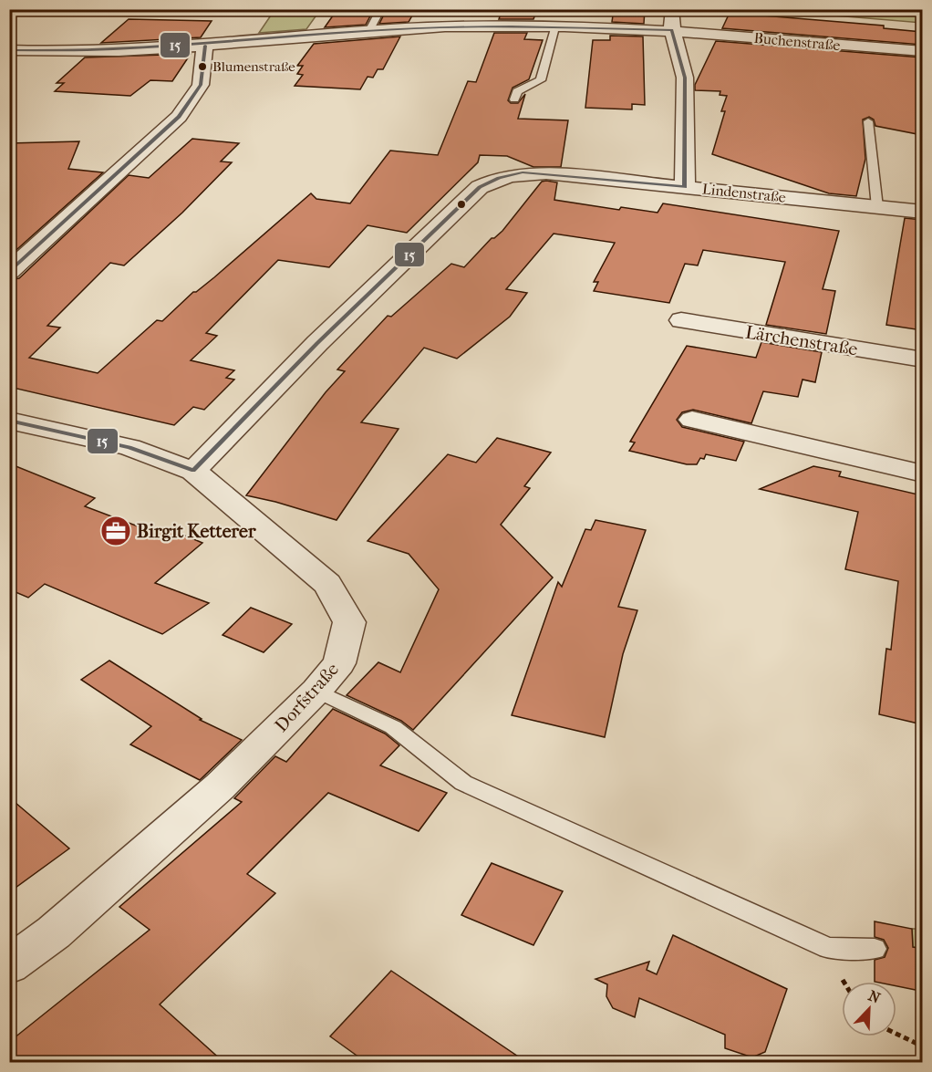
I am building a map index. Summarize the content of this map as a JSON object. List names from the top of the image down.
{
  "streets": {
    "street": [
      "Buchenstraße",
      "Lindenstraße",
      "Lärchenstraße",
      "Dorfstraße"
    ]
  },
  "crossings": [
    ["Lindenstraße", "Dorfstraße"]
  ],
  "places": {
    "other": ["Blumenstraße"],
    "office": ["Birgit Ketterer"]
  },
  "lines": ["transit line 15"],
  "north": "top right"
}
